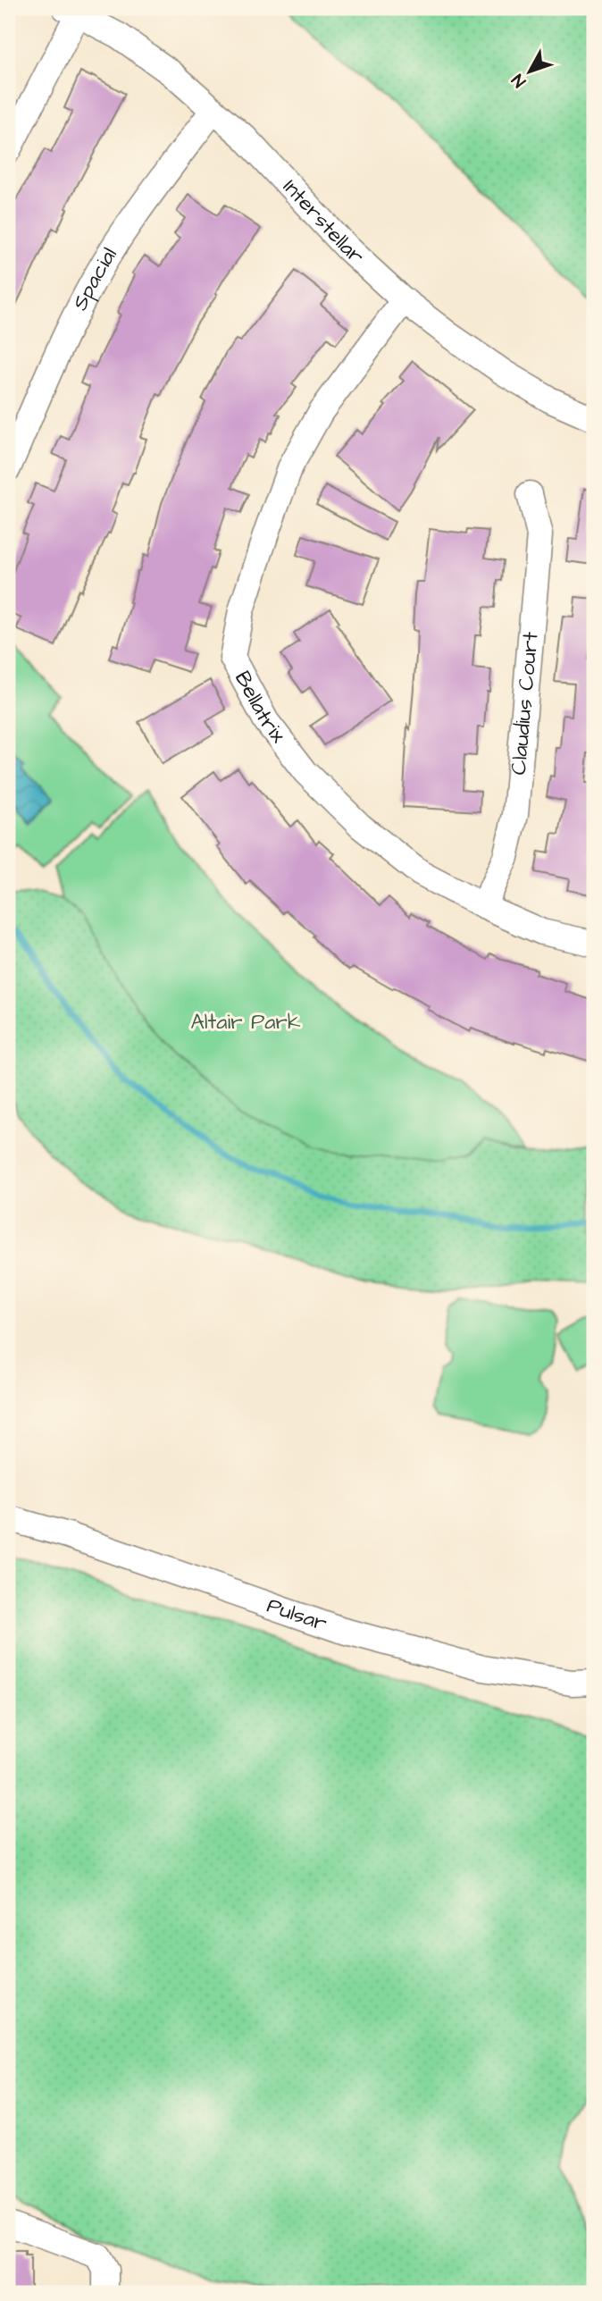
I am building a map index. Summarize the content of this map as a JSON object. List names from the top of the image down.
{
  "streets": {
    "street": [
      "Interstellar",
      "Spacial",
      "Claudius Court",
      "Bellatrix",
      "Pulsar"
    ]
  },
  "crossings": [
    ["Interstellar", "Spacial"],
    ["Interstellar", "Bellatrix"],
    ["Claudius Court", "Bellatrix"]
  ],
  "parks": ["Altair Park"],
  "north": "bottom left"
}
